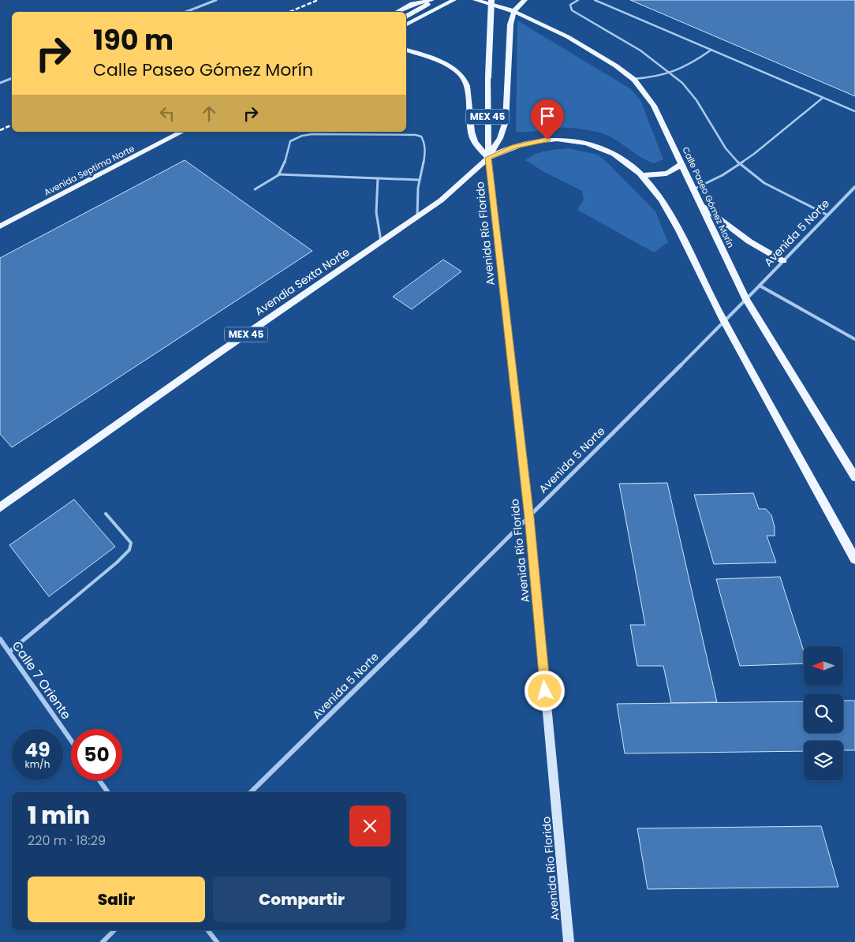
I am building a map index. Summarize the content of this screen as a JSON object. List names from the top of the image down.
{
  "streets": {
    "main road": [
      "MEX 45",
      "Avenida Septima Norte",
      "Calle Paseo Gómez Morín",
      "Avenida Río Florido",
      "Avendia Sexta Norte"
    ],
    "street": ["Avenida 5 Norte", "Calle 7 Oriente"]
  },
  "crossings": [
    ["MEX 45", "Avenida Río Florido"],
    ["MEX 45", "Avendia Sexta Norte"],
    ["Calle Paseo Gómez Morín", "Avenida 5 Norte"],
    ["Avenida 5 Norte", "Avenida Río Florido"],
    ["Avenida Río Florido", "Avendia Sexta Norte"]
  ],
  "north": "left",
  "page": {
    "turn": ["190 m", "Calle Paseo Gómez Morín"],
    "speed": "49 km/h",
    "limit": "50",
    "heading": ["1 min", "220 m · 18:29"],
    "buttons": ["Salir", "Compartir"]
  }
}
